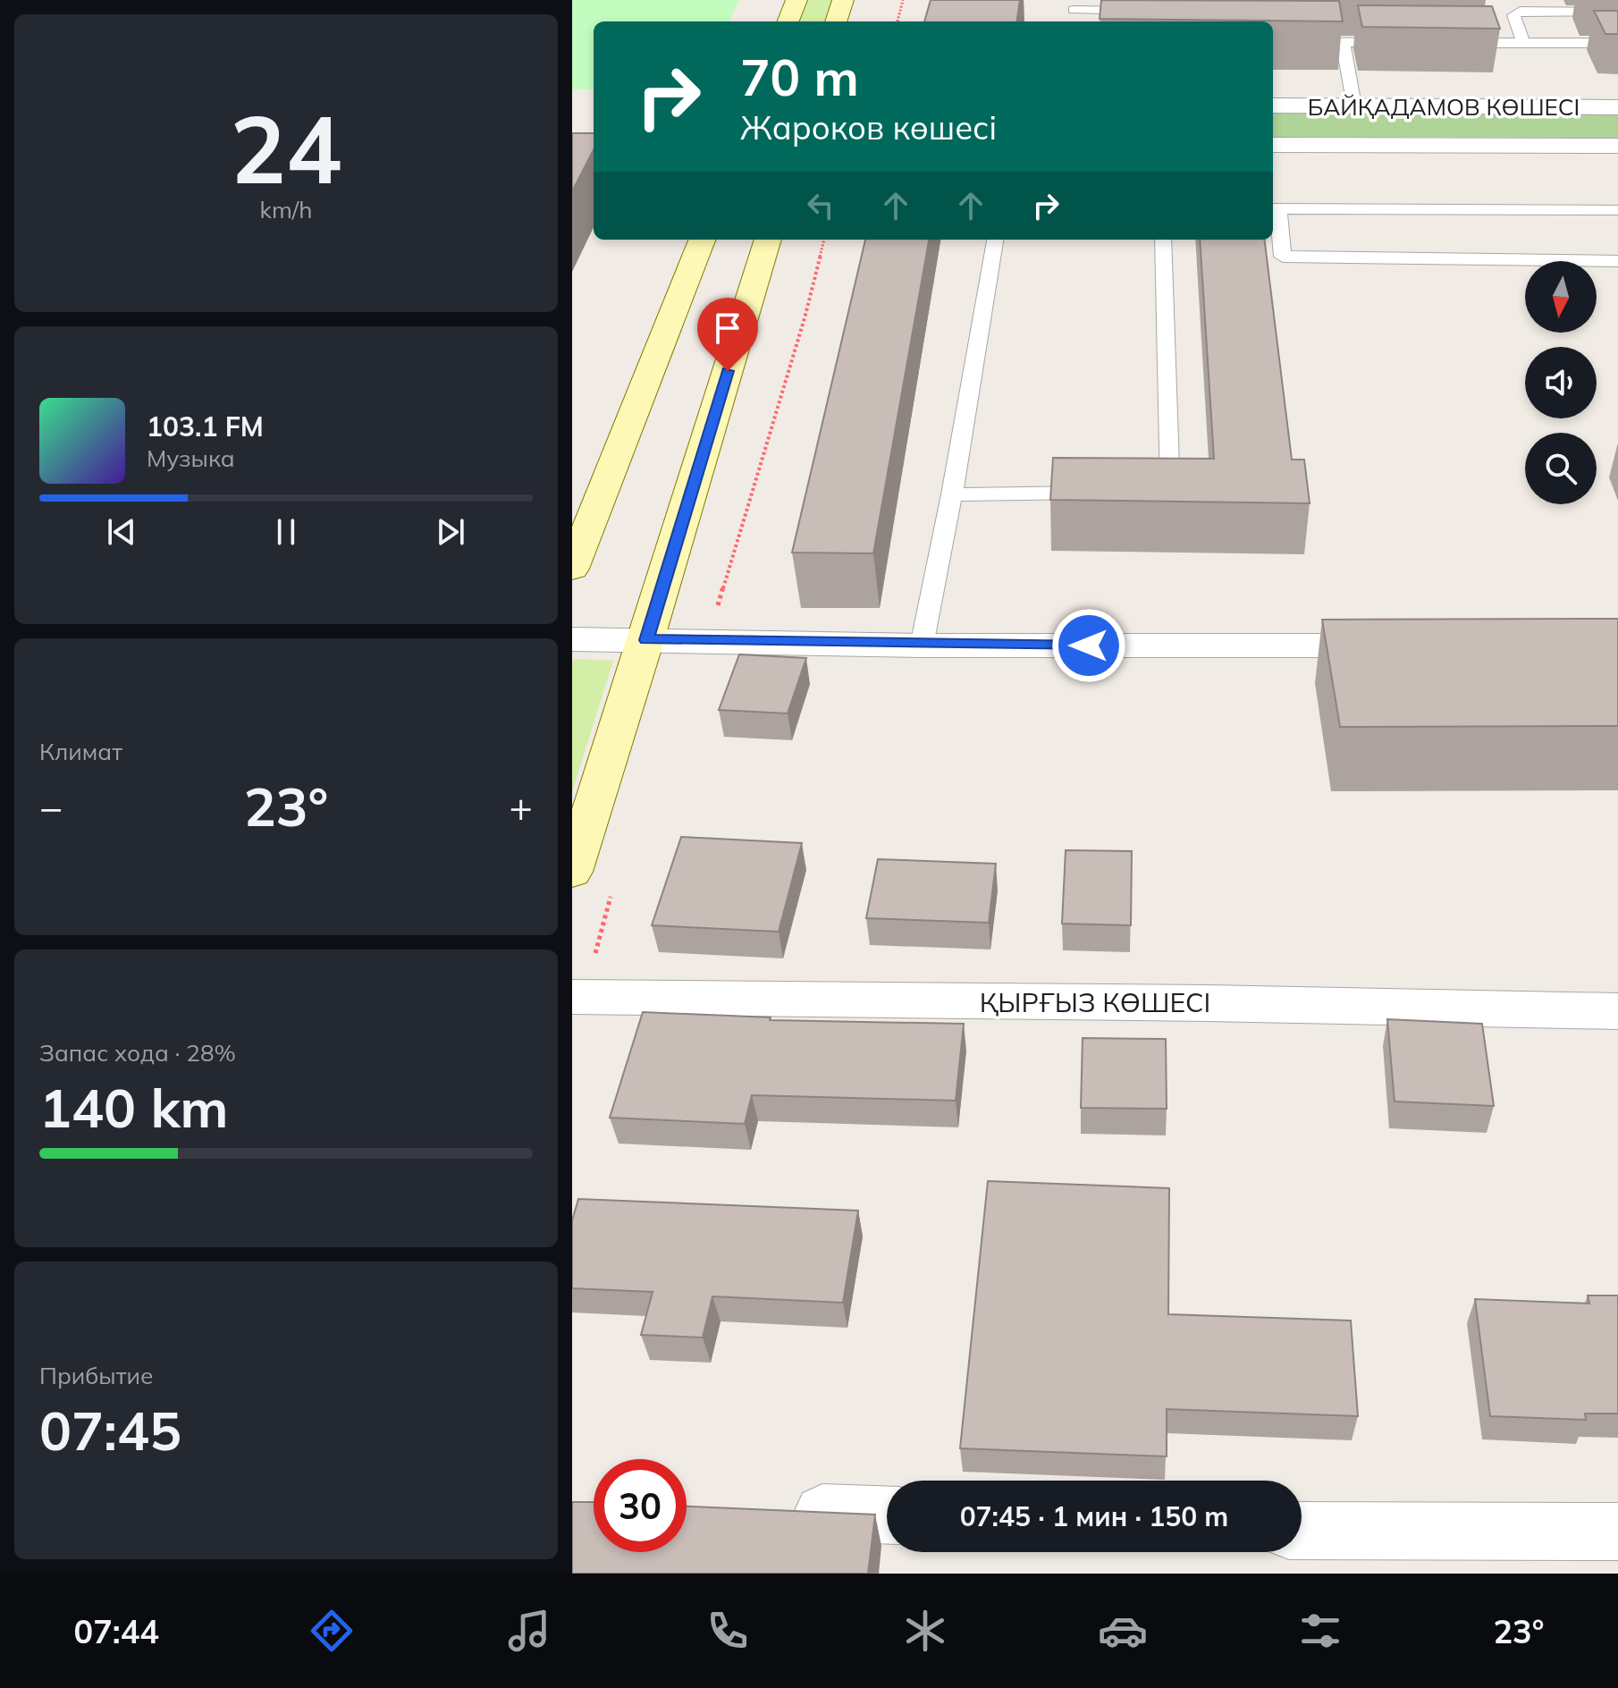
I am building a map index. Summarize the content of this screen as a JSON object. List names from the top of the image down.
{
  "streets": {
    "street": ["БАЙҚАДАМОВ КӨШЕСІ", "ҚЫРҒЫЗ КӨШЕСІ"]
  },
  "north": "bottom",
  "page": {
    "tile": [
      ["24", "km/h"],
      "Климат",
      ["Запас хода · 28%", "140 km"],
      ["Прибытие", "07:45"]
    ],
    "turn": ["70 m", "Жароков көшесі"],
    "song": ["103.1 FM", "Музыка"],
    "heat": ["−", "23°", "+"],
    "limit": "30",
    "trip": "07:45 · 1 мин · 150 m",
    "tabs": ["07:44", "23°"]
  }
}
